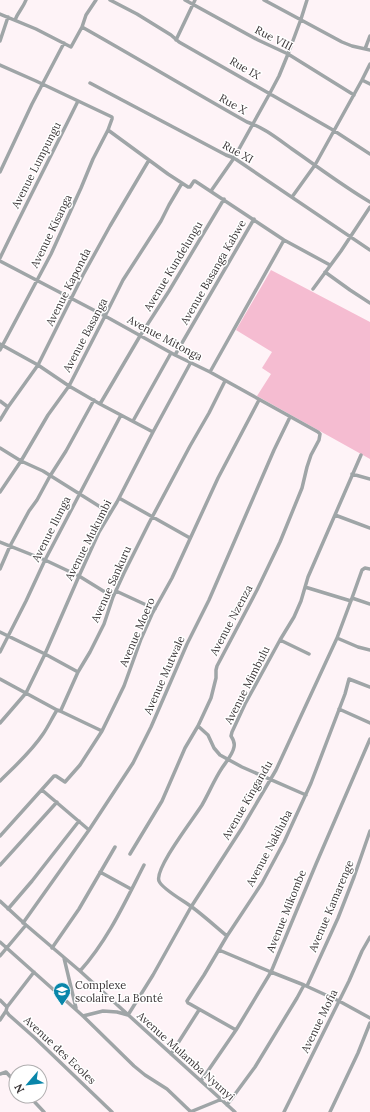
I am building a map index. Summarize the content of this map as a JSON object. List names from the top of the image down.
{
  "streets": {
    "street": [
      "Rue VIII",
      "Rue IX",
      "Rue X",
      "Rue XI",
      "Avenue Lumpungu",
      "Avenue Kisanga",
      "Avenue Kundelungu",
      "Avenue Basanga Kabwe",
      "Avenue Kaponda",
      "Avenue Basanga",
      "Avenue Mitonga",
      "Avenue Ilunga",
      "Avenue Mukumbi",
      "Avenue Sankuru",
      "Avenue Nzenza",
      "Avenue Moero",
      "Avenue Mutwale",
      "Avenue Mimbulu",
      "Avenue Kingandu",
      "Avenue Nakiluba",
      "Avenue Kamarenge",
      "Avenue Mikombe",
      "Avenue Mofia",
      "Avenue des Ecoles",
      "Avenue Mulamba Nyunyi"
    ]
  },
  "crossings": [
    ["Avenue Lumpungu", "Avenue Kisanga"],
    ["Avenue Lumpungu", "Avenue Mitonga"],
    ["Avenue Kisanga", "Avenue Mitonga"],
    ["Avenue Kundelungu", "Avenue Mitonga"],
    ["Avenue Basanga Kabwe", "Avenue Mitonga"],
    ["Avenue Kaponda", "Avenue Mitonga"],
    ["Avenue Basanga", "Avenue Mitonga"],
    ["Avenue Mitonga", "Avenue Mukumbi"],
    ["Avenue Mitonga", "Avenue Sankuru"],
    ["Avenue Mitonga", "Avenue Nzenza"],
    ["Avenue Mitonga", "Avenue Moero"],
    ["Avenue Mitonga", "Avenue Mutwale"],
    ["Avenue Mutwale", "Avenue Mulamba Nyunyi"],
    ["Avenue Mimbulu", "Avenue Kingandu"],
    ["Avenue Mimbulu", "Avenue Nakiluba"],
    ["Avenue Kingandu", "Avenue Mulamba Nyunyi"],
    ["Avenue Kamarenge", "Avenue Mulamba Nyunyi"],
    ["Avenue Mikombe", "Avenue Mulamba Nyunyi"]
  ],
  "places": {
    "school or university": ["Complexe scolaire La Bonté"]
  },
  "north": "bottom left"
}
